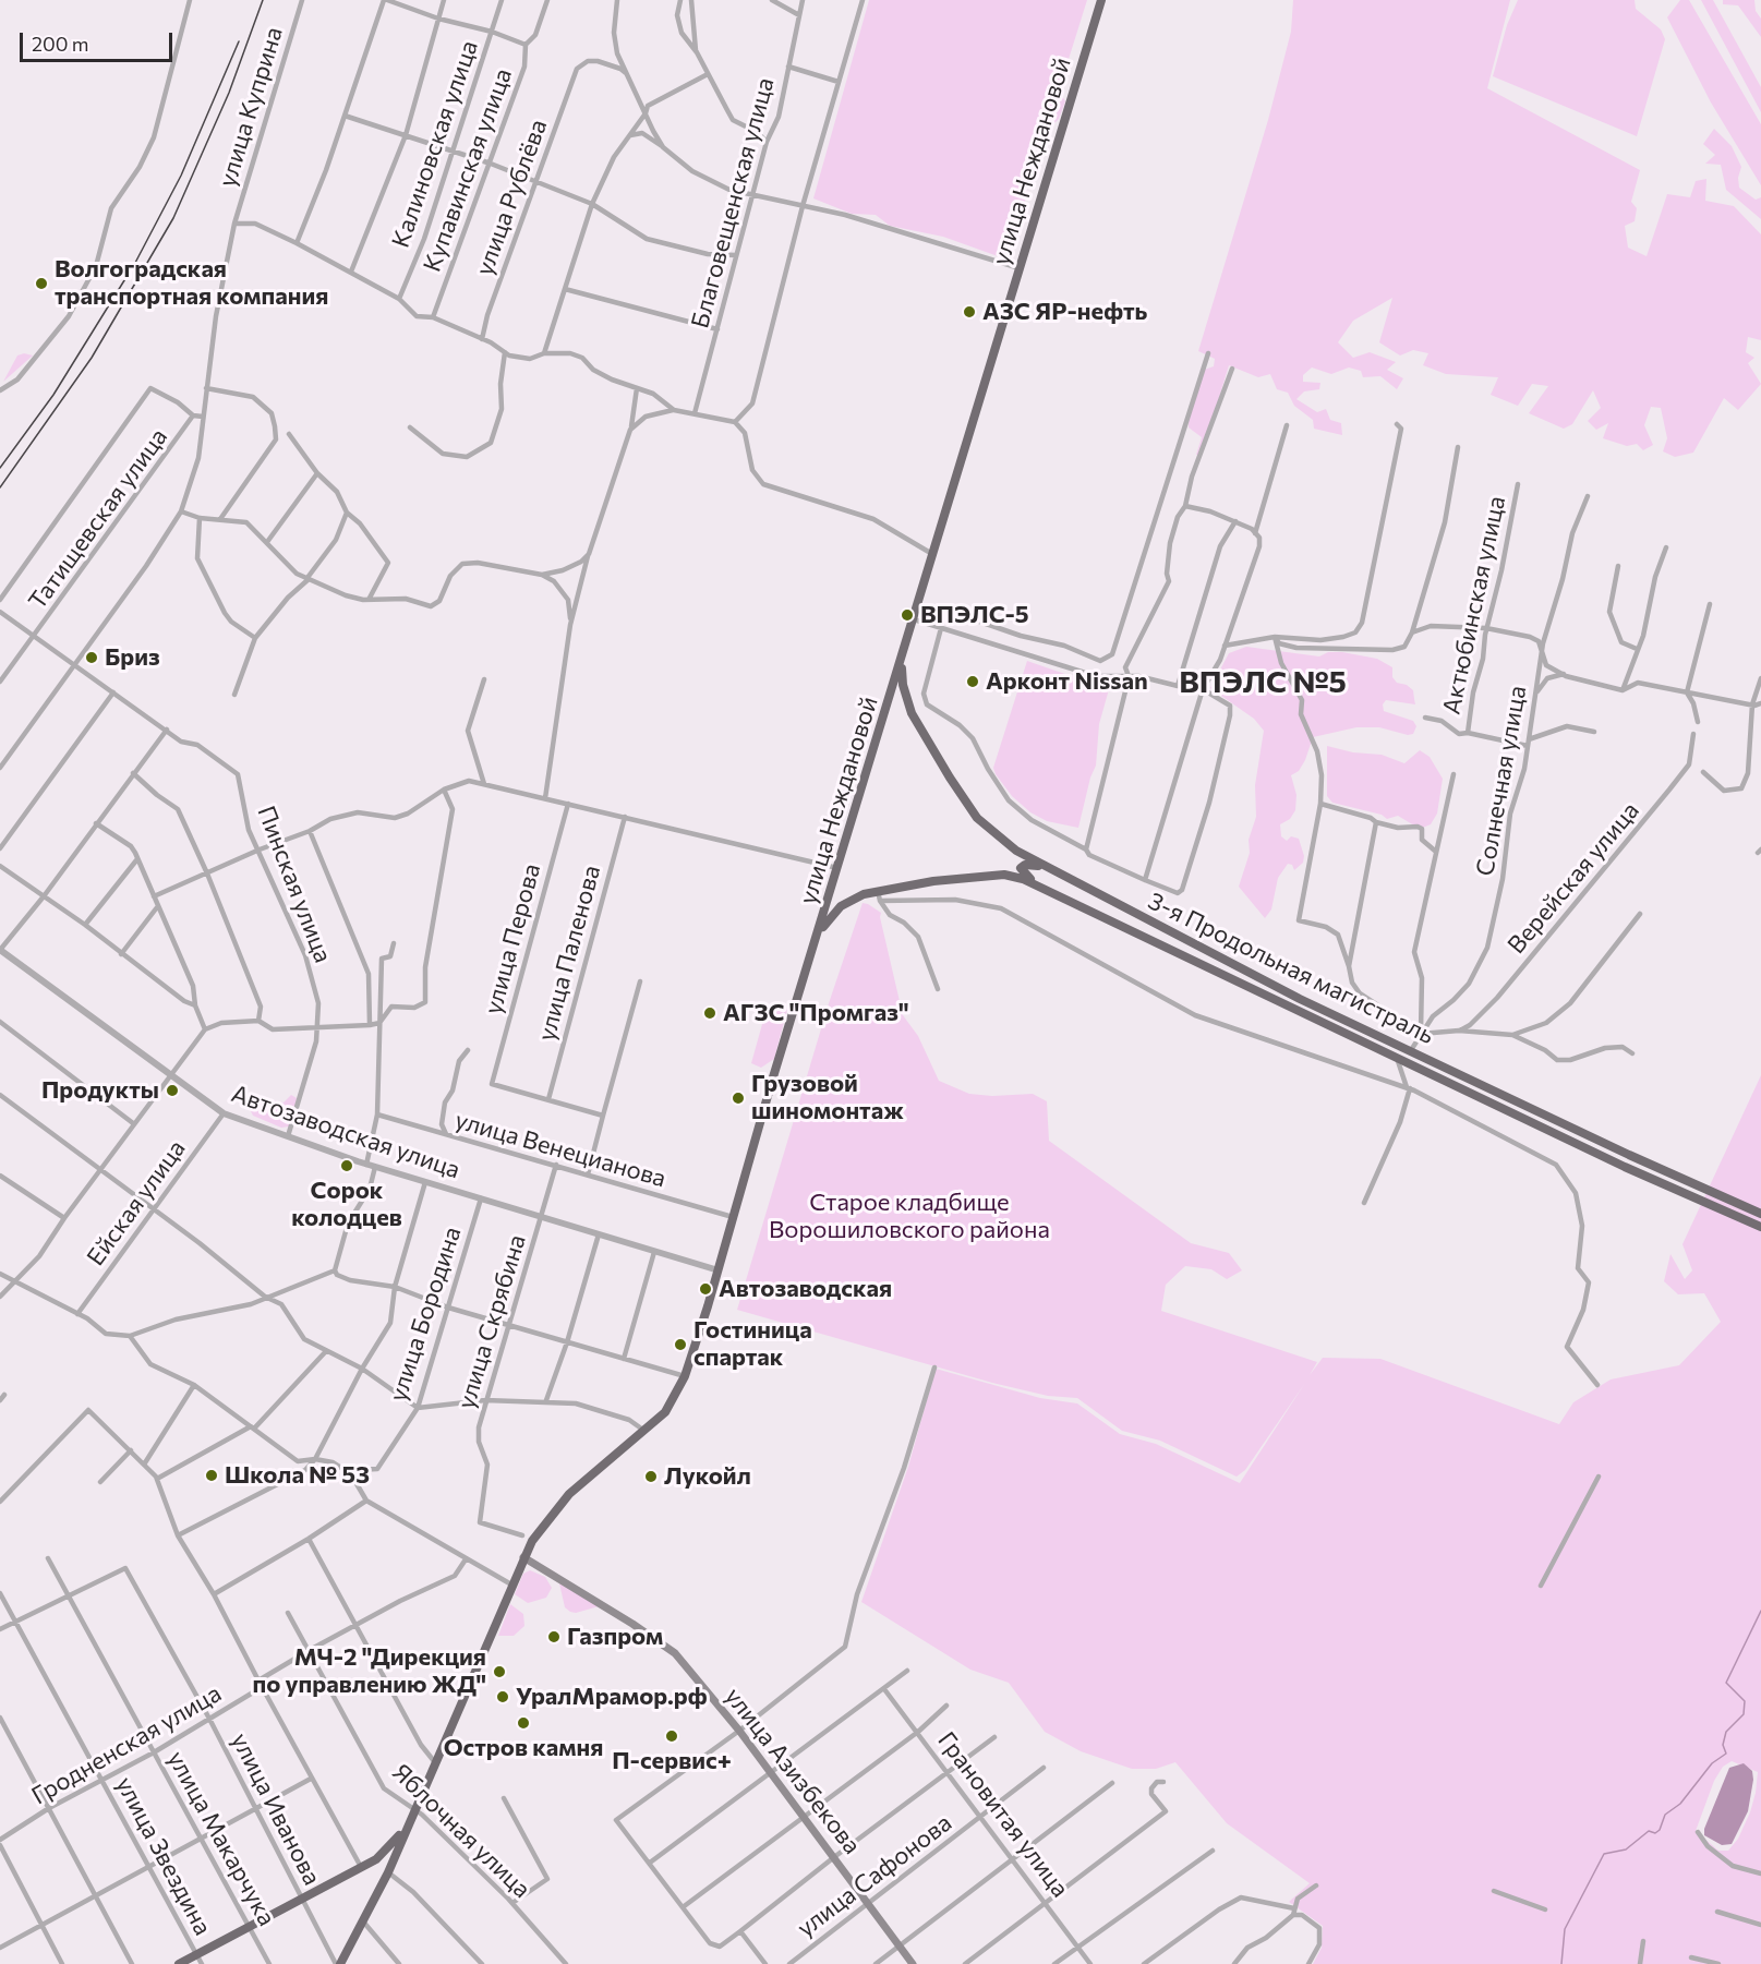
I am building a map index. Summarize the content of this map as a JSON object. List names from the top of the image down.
{
  "streets": {
    "highway": ["улица Неждановой", "3-я Продольная магистраль"],
    "main road": ["улица Азизбекова"],
    "street": [
      "улица Куприна",
      "Калиновская улица",
      "Купавинская улица",
      "улица Рублёва",
      "Благовещенская улица",
      "Татищевская улица",
      "Актюбинская улица",
      "Солнечная улица",
      "Верейская улица",
      "Пинская улица",
      "улица Перова",
      "улица Паленова",
      "Автозаводская улица",
      "улица Венецианова",
      "Ейская улица",
      "улица Бородина",
      "улица Скрябина",
      "Гродненская улица",
      "улица Иванова",
      "Грановитая улица",
      "Яблочная улица",
      "улица Макарчука",
      "улица Звездина",
      "улица Сафонова"
    ]
  },
  "crossings": [
    ["улица Куприна", "Татищевская улица"],
    ["улица Куприна", "Пинская улица"],
    ["улица Неждановой", "3-я Продольная магистраль"],
    ["улица Неждановой", "Автозаводская улица"],
    ["улица Неждановой", "улица Венецианова"],
    ["улица Неждановой", "улица Азизбекова"],
    ["улица Неждановой", "Яблочная улица"],
    ["Татищевская улица", "Пинская улица"],
    ["Солнечная улица", "3-я Продольная магистраль"],
    ["Пинская улица", "Автозаводская улица"],
    ["улица Перова", "улица Паленова"],
    ["Автозаводская улица", "Ейская улица"],
    ["Автозаводская улица", "улица Бородина"],
    ["Автозаводская улица", "улица Скрябина"],
    ["улица Венецианова", "улица Скрябина"],
    ["Гродненская улица", "улица Иванова"],
    ["Гродненская улица", "Яблочная улица"],
    ["Гродненская улица", "улица Макарчука"],
    ["Гродненская улица", "улица Звездина"],
    ["улица Азизбекова", "улица Сафонова"],
    ["улица Иванова", "улица Макарчука"],
    ["Грановитая улица", "улица Сафонова"]
  ],
  "districts": ["ВПЭЛС №5"],
  "parks": ["Старое кладбище Ворошиловского района"],
  "places": [
    "Волгоградская транспортная компания",
    "АЗС ЯР-нефть",
    "ВПЭЛС-5",
    "Бриз",
    "Арконт Nissan",
    "АГЗС \"Промгаз\"",
    "Продукты",
    "Грузовой шиномонтаж",
    "Сорок колодцев",
    "Автозаводская",
    "Гостиница спартак",
    "Школа № 53",
    "Лукойл",
    "Газпром",
    "МЧ-2 \"Дирекция по управлению ЖД\"",
    "УралМрамор.рф",
    "Остров камня",
    "П-сервис+"
  ],
  "scale_bar": "200 m"
}
